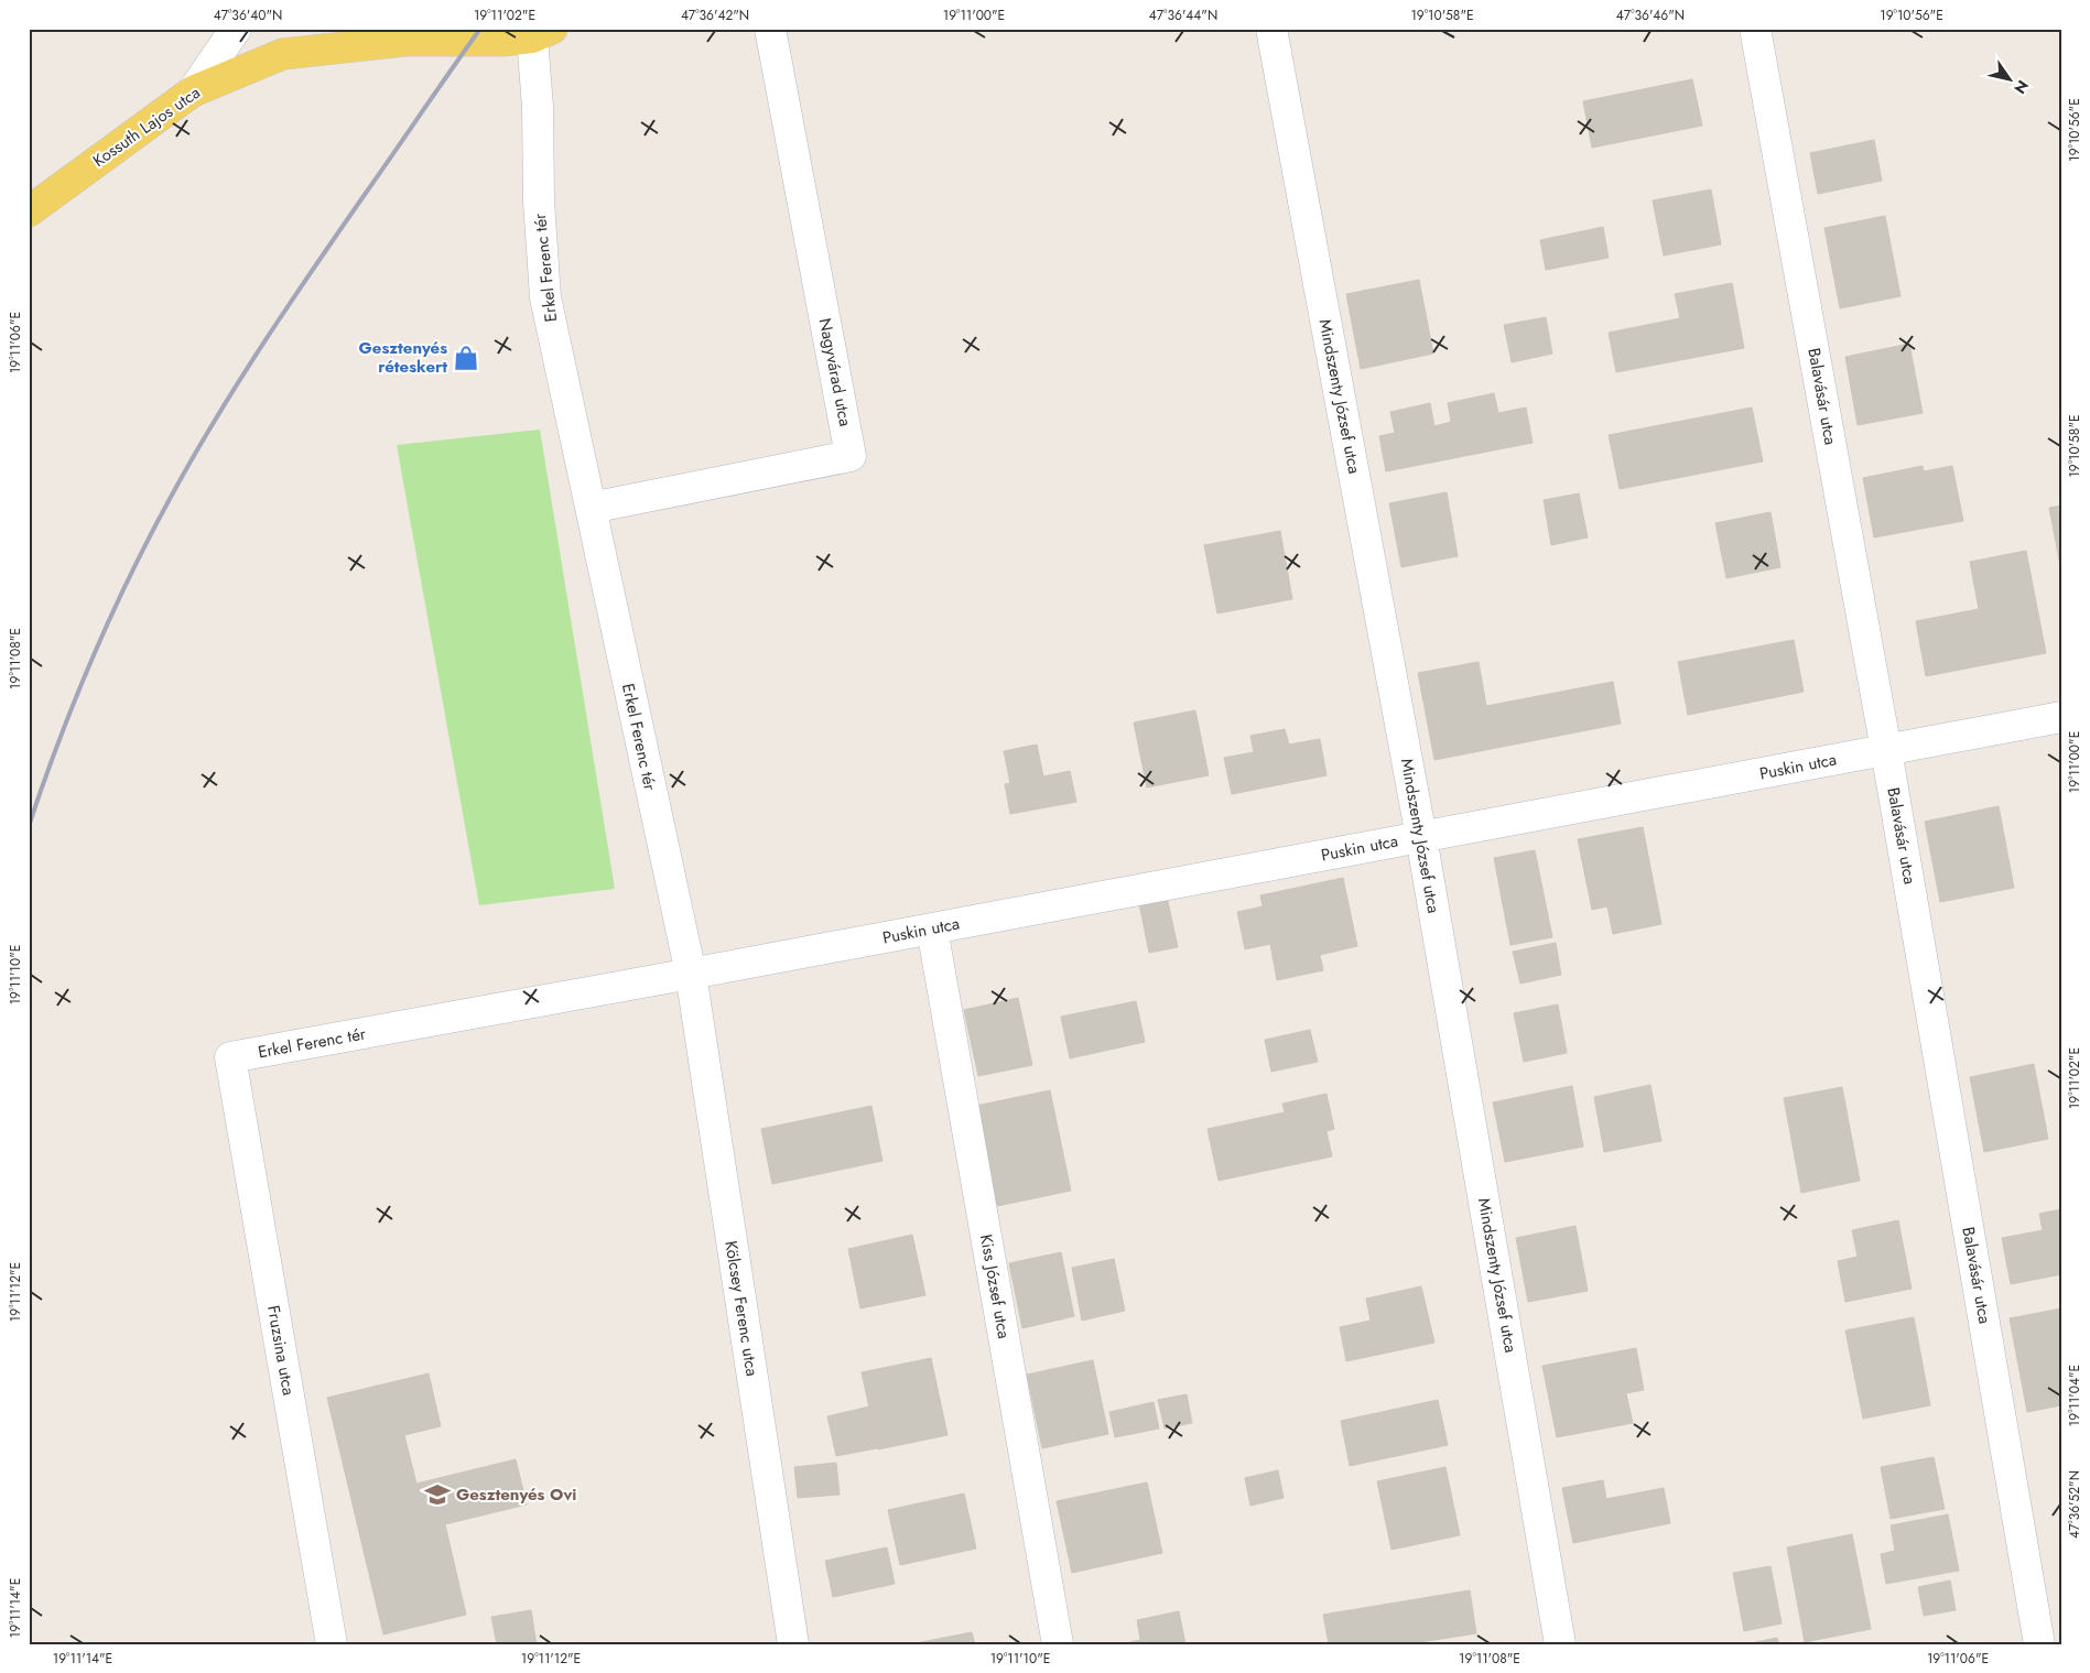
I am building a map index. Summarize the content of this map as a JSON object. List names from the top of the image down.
{
  "streets": {
    "main road": ["Kossuth Lajos utca"],
    "street": [
      "Erkel Ferenc tér",
      "Nagyvárad utca",
      "Mindszenty József utca",
      "Balavásár utca",
      "Puskin utca",
      "Kiss József utca",
      "Kölcsey Ferenc utca",
      "Fruzsina utca"
    ]
  },
  "crossings": [
    ["Kossuth Lajos utca", "Erkel Ferenc tér"],
    ["Erkel Ferenc tér", "Nagyvárad utca"],
    ["Erkel Ferenc tér", "Puskin utca"],
    ["Erkel Ferenc tér", "Kölcsey Ferenc utca"],
    ["Erkel Ferenc tér", "Fruzsina utca"],
    ["Mindszenty József utca", "Puskin utca"],
    ["Balavásár utca", "Puskin utca"],
    ["Puskin utca", "Kiss József utca"],
    ["Puskin utca", "Kölcsey Ferenc utca"]
  ],
  "places": {
    "shop": ["Gesztenyés réteskert"],
    "school or university": ["Gesztenyés Ovi"]
  },
  "north": "bottom right",
  "coordinates": [
    "47°36'40\"N",
    "19°11'02\"E",
    "47°36'42\"N",
    "19°11'00\"E",
    "47°36'44\"N",
    "19°10'58\"E",
    "47°36'46\"N",
    "19°10'56\"E",
    "19°11'06\"E",
    "19°11'08\"E",
    "19°11'10\"E",
    "19°11'12\"E",
    "19°11'04\"E",
    "47°36'52\"N",
    "19°11'14\"E"
  ]
}
